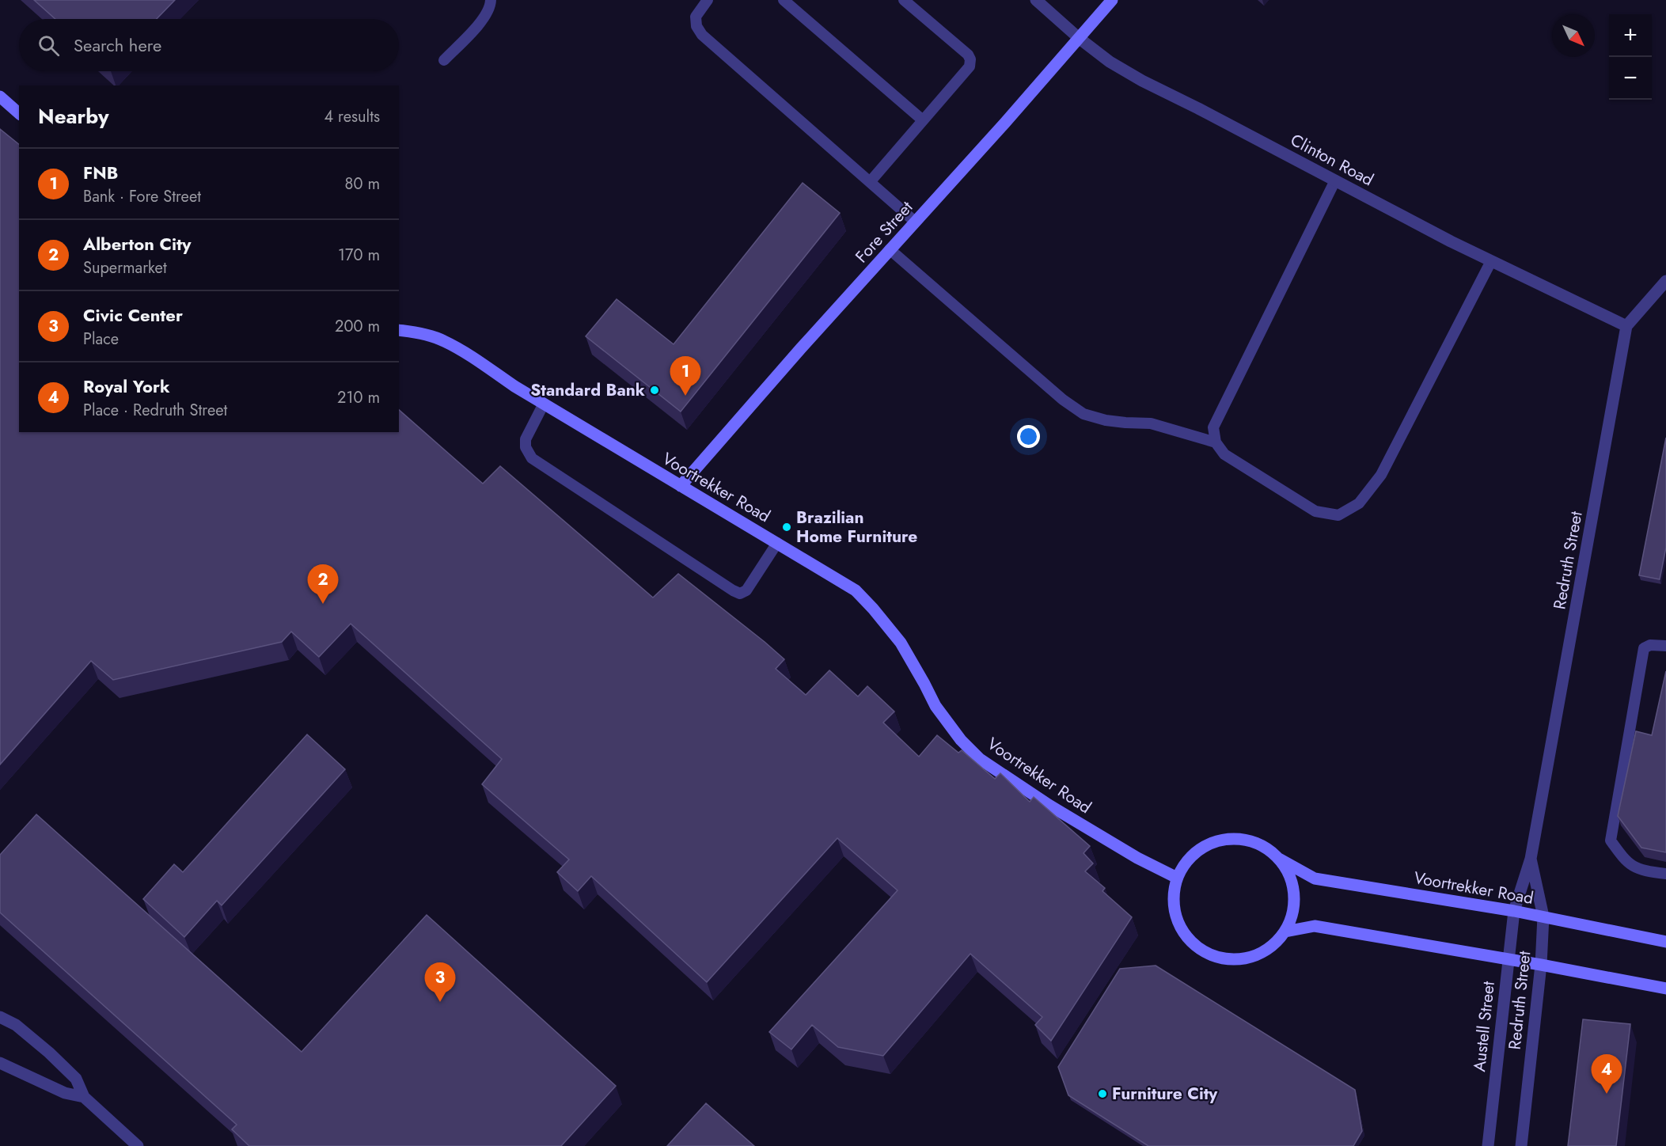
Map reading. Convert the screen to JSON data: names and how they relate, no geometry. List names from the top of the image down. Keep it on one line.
{"streets":{"street":["Clinton Road","Fore Street","Voortrekker Road","Redruth Street","Austell Street"]},"crossings":[["Clinton Road","Fore Street"],["Clinton Road","Redruth Street"],["Fore Street","Voortrekker Road"],["Voortrekker Road","Redruth Street"],["Voortrekker Road","Austell Street"],["Redruth Street","Austell Street"]],"places":["Standard Bank","Brazilian Home Furniture","Furniture City"],"north":"bottom right","page":{"map_buttons":["+","−"],"search":"Search here","heading":["Nearby","4 results"],"list":[{"mark":"1","name":"FNB","note":"Bank · Fore Street","value":"80 m"},{"mark":"2","name":"Alberton City","note":"Supermarket","value":"170 m"},{"mark":"3","name":"Civic Center","note":"Place","value":"200 m"},{"mark":"4","name":"Royal York","note":"Place · Redruth Street","value":"210 m"}],"pins":["1","2","3","4"]}}
